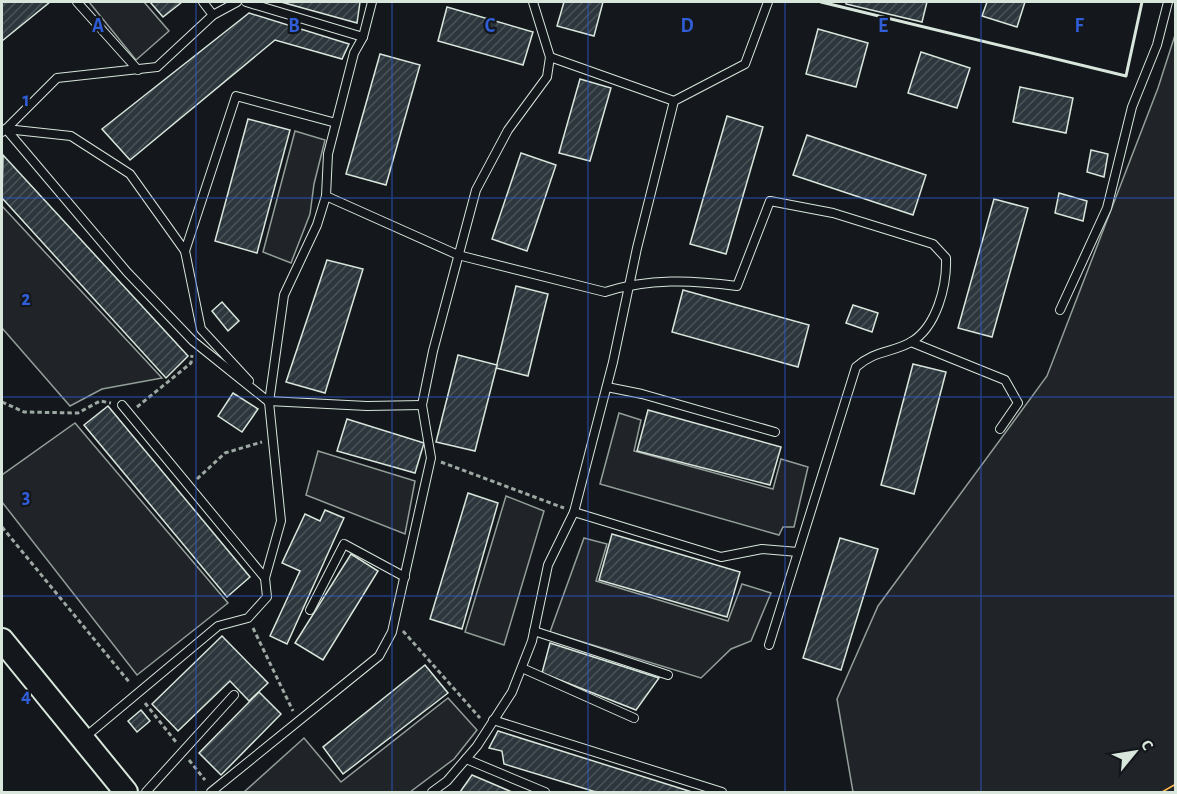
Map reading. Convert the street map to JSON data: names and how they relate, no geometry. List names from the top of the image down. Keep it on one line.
{"north":"top right","grid":{"columns":["A","B","C","D","E","F"],"rows":["1","2","3","4"]}}
